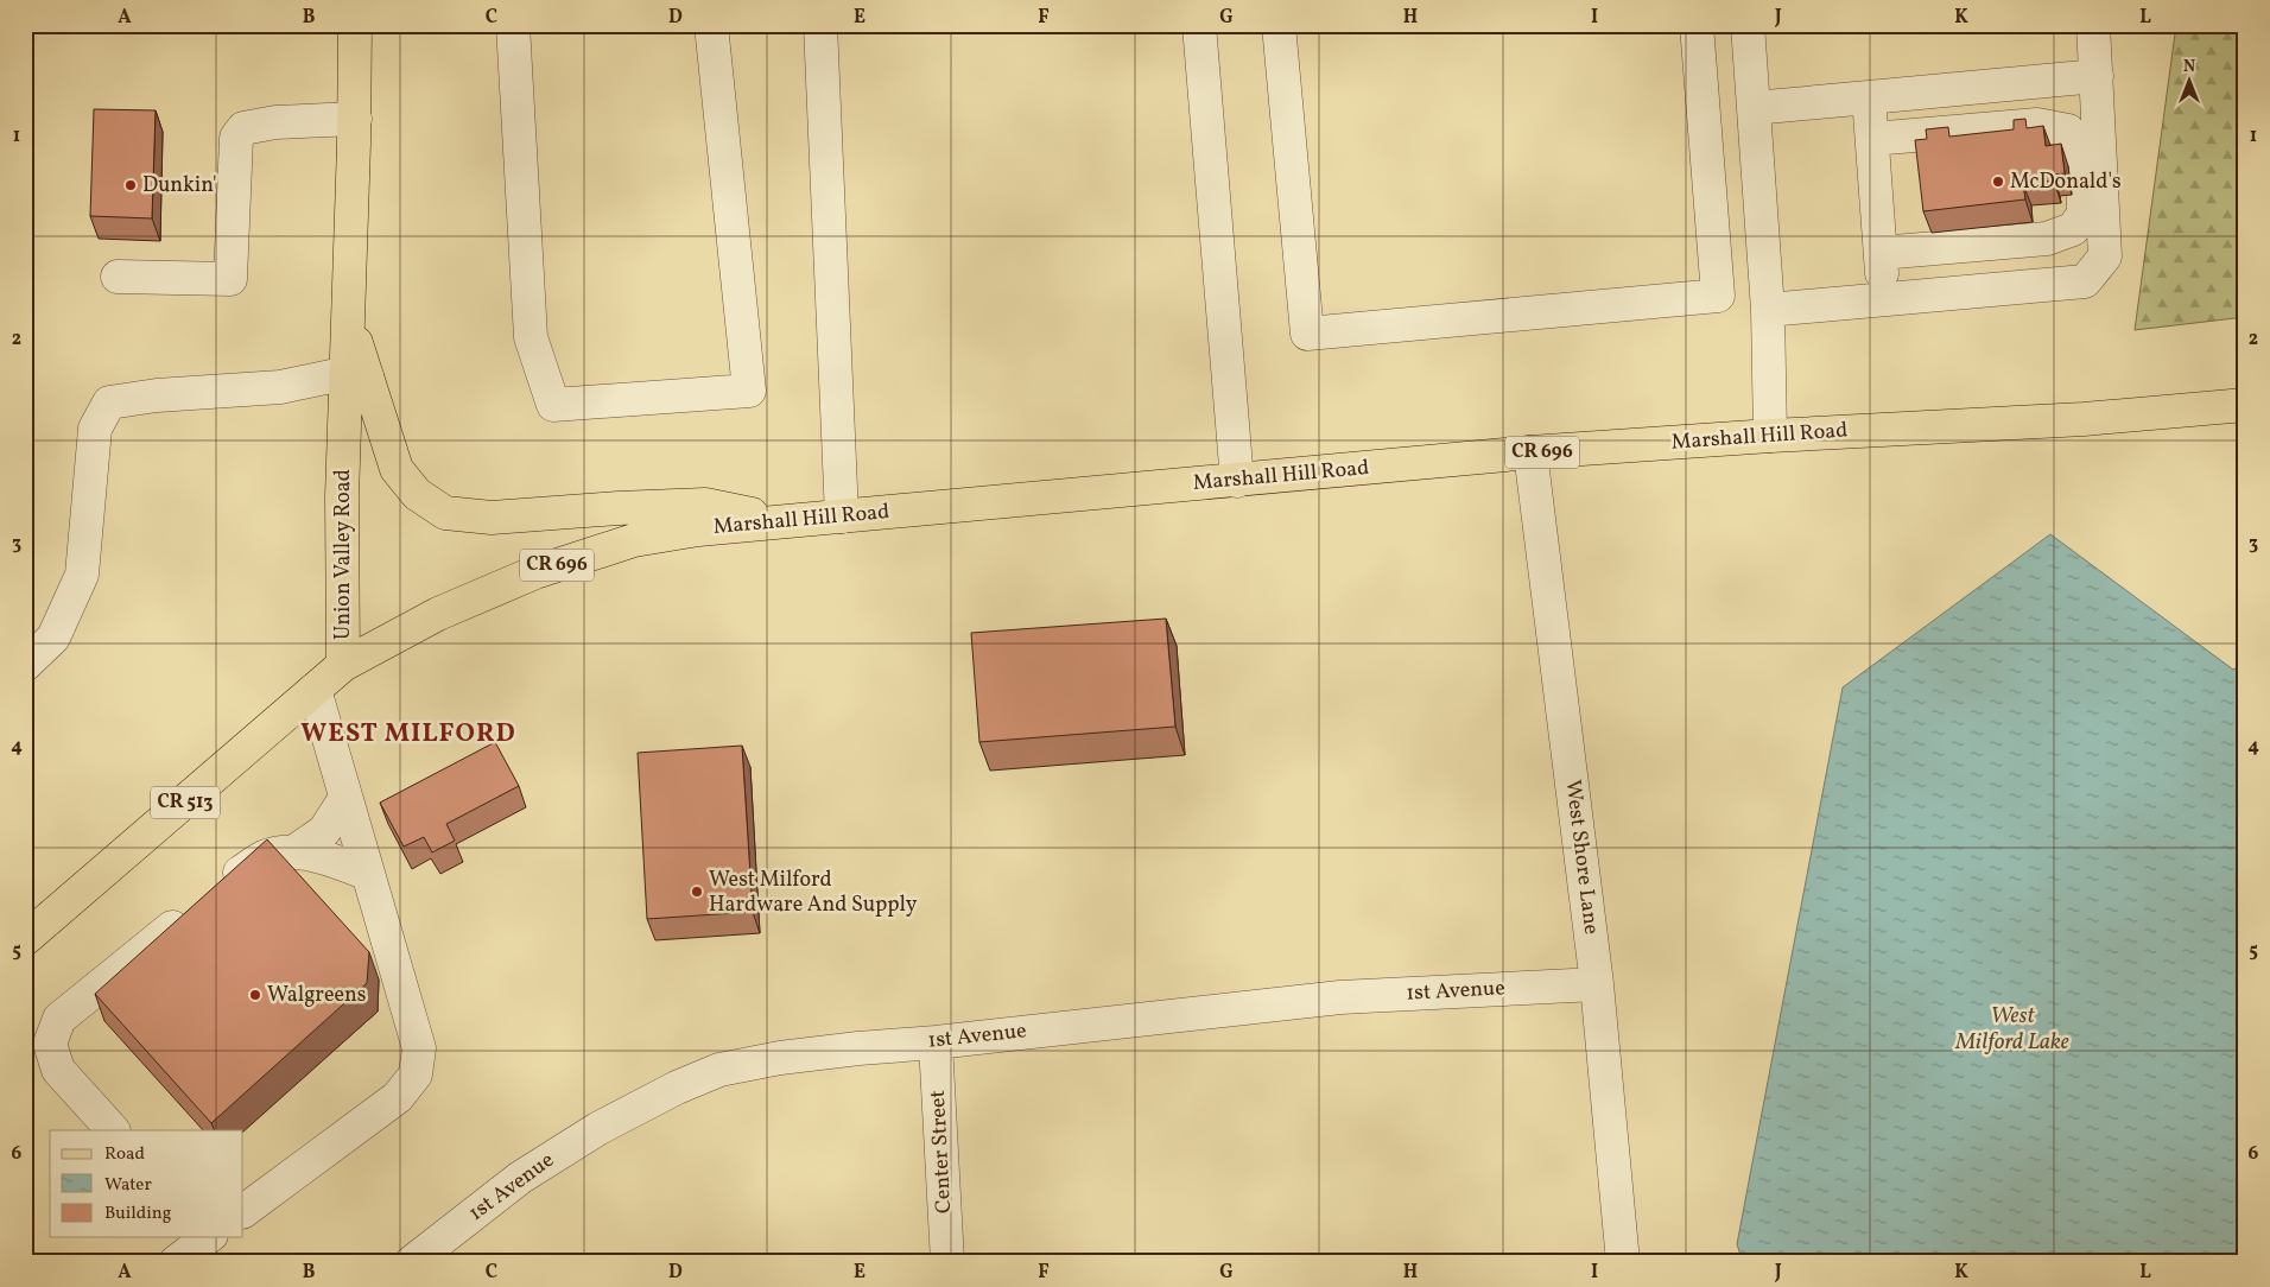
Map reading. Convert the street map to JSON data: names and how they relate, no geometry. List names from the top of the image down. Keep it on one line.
{"streets":{"main road":["Marshall Hill Road","CR 696","Union Valley Road","CR 513"],"street":["West Shore Lane","1st Avenue","Center Street"]},"crossings":[["Marshall Hill Road","Union Valley Road"],["Marshall Hill Road","West Shore Lane"],["West Shore Lane","1st Avenue"],["1st Avenue","Center Street"]],"districts":["WEST MILFORD"],"water":["West Milford Lake"],"places":["McDonald's","Dunkin'","West Milford Hardware And Supply","Walgreens"],"legend":["Road","Water","Building"],"north":"top","grid":{"columns":["A","B","C","D","E","F","G","H","I","J","K","L"],"rows":["1","2","3","4","5","6"]}}
